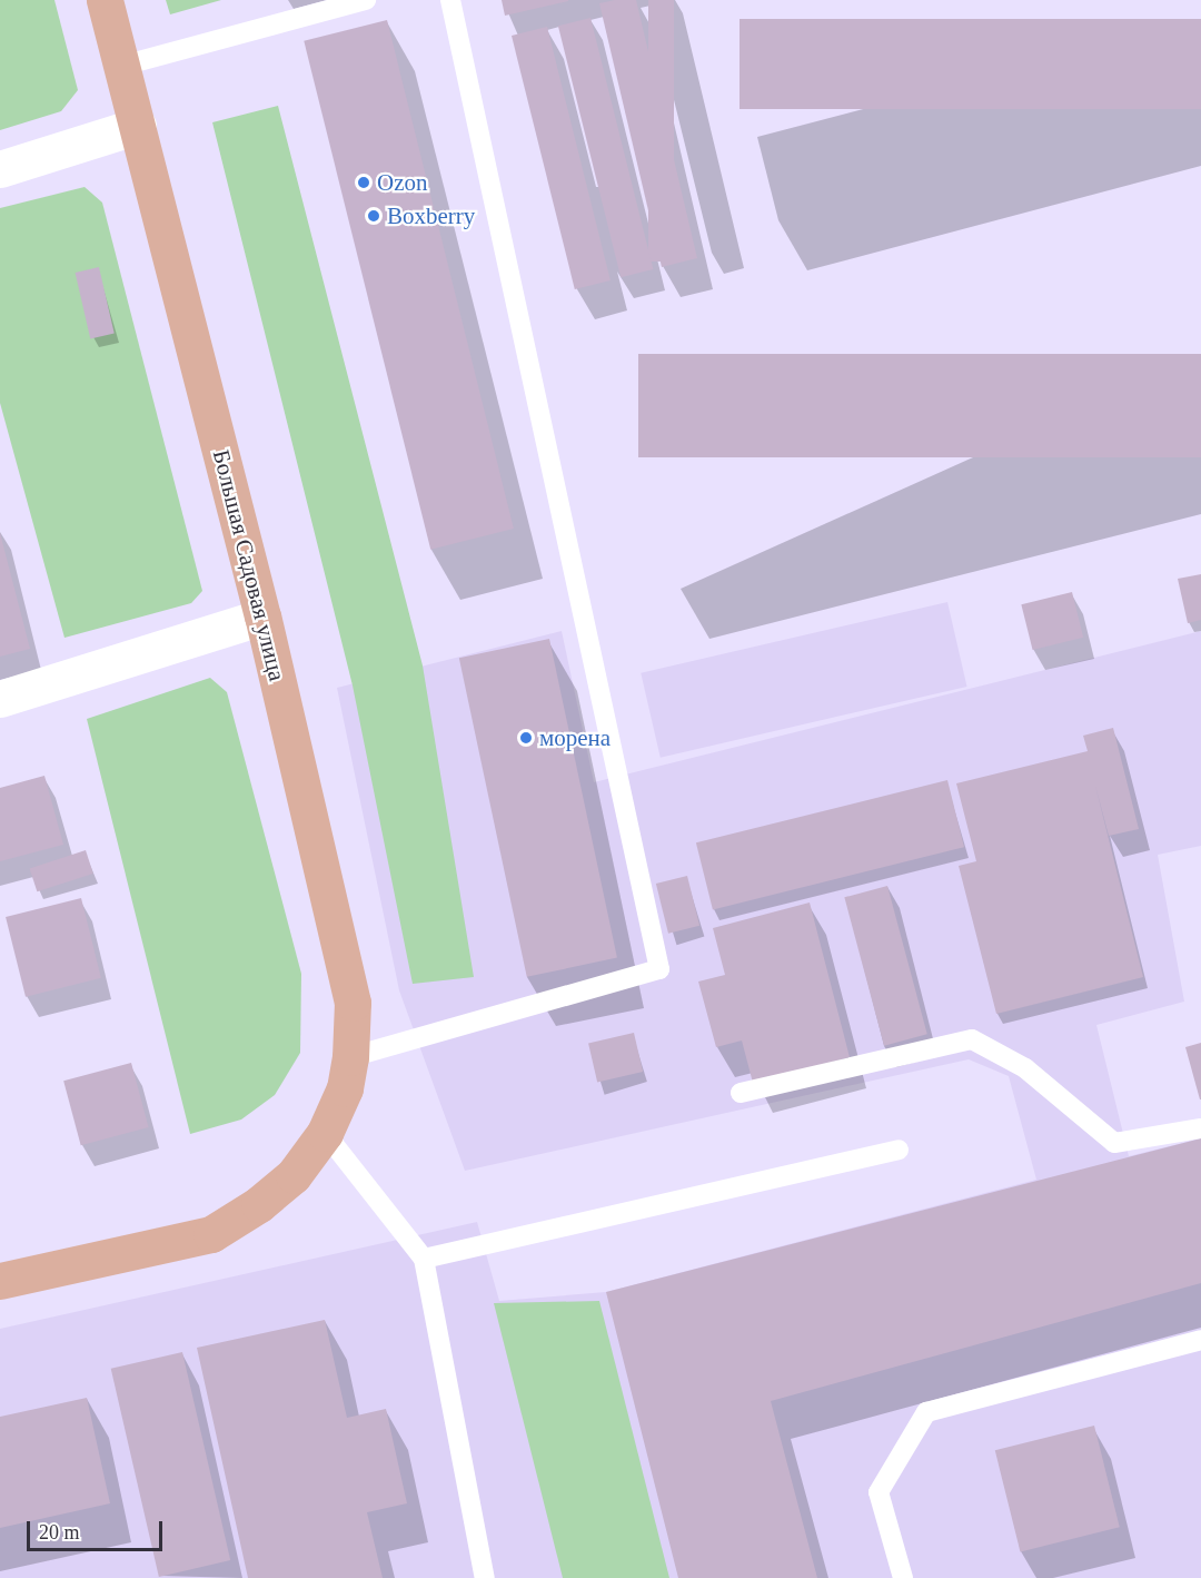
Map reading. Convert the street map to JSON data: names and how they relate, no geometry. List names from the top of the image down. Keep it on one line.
{"streets":{"main road":["Большая Садовая улица"]},"places":["Ozon","Boxberry","морена"],"scale_bar":"20 m"}
